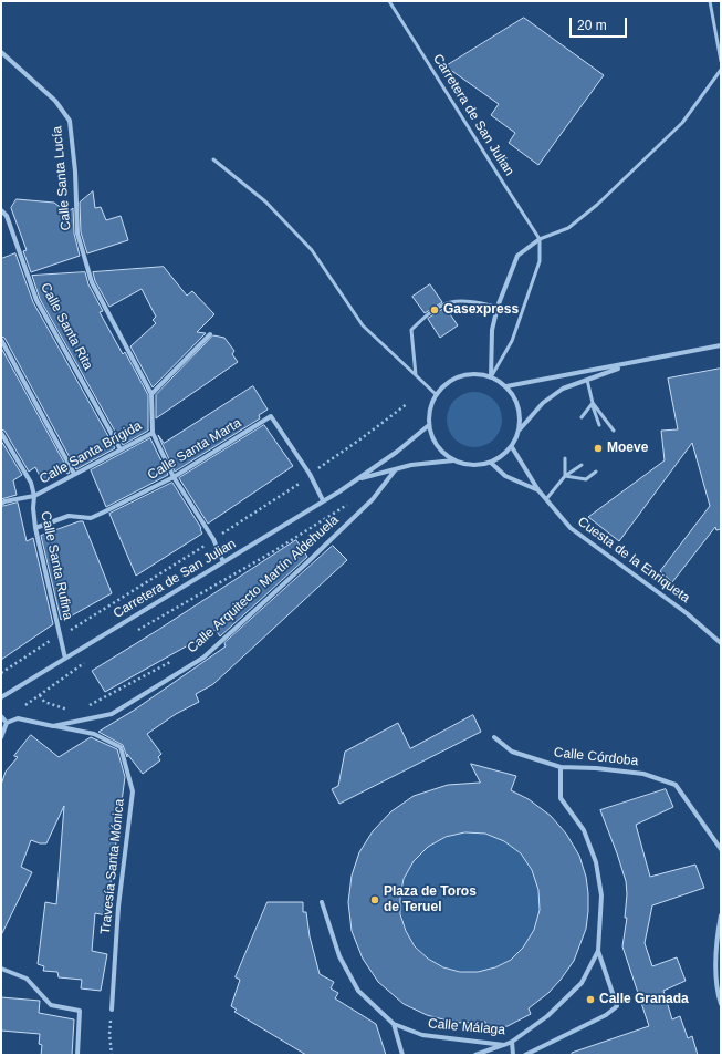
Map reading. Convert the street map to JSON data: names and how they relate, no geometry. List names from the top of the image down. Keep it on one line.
{"streets":{"street":["Carretera de San Julian","Calle Santa Lucía","Calle Santa Rita","Calle Santa Marta","Calle Santa Brígida","Cuesta de la Enriqueta","Calle Santa Rufina","Calle Arquitecto Martín Aldehuela","Calle Córdoba","Travesía Santa Mónica","Calle Málaga"]},"crossings":[["Carretera de San Julian","Calle Santa Marta"],["Carretera de San Julian","Cuesta de la Enriqueta"],["Carretera de San Julian","Calle Santa Rufina"],["Carretera de San Julian","Calle Arquitecto Martín Aldehuela"],["Calle Santa Lucía","Calle Santa Brígida"],["Calle Santa Rita","Calle Santa Brígida"],["Calle Santa Marta","Calle Santa Rufina"],["Calle Santa Brígida","Calle Santa Rufina"],["Calle Arquitecto Martín Aldehuela","Travesía Santa Mónica"]],"places":["Gasexpress","Moeve","Plaza de Toros de Teruel","Calle Granada"],"scale_bar":"20 m"}
